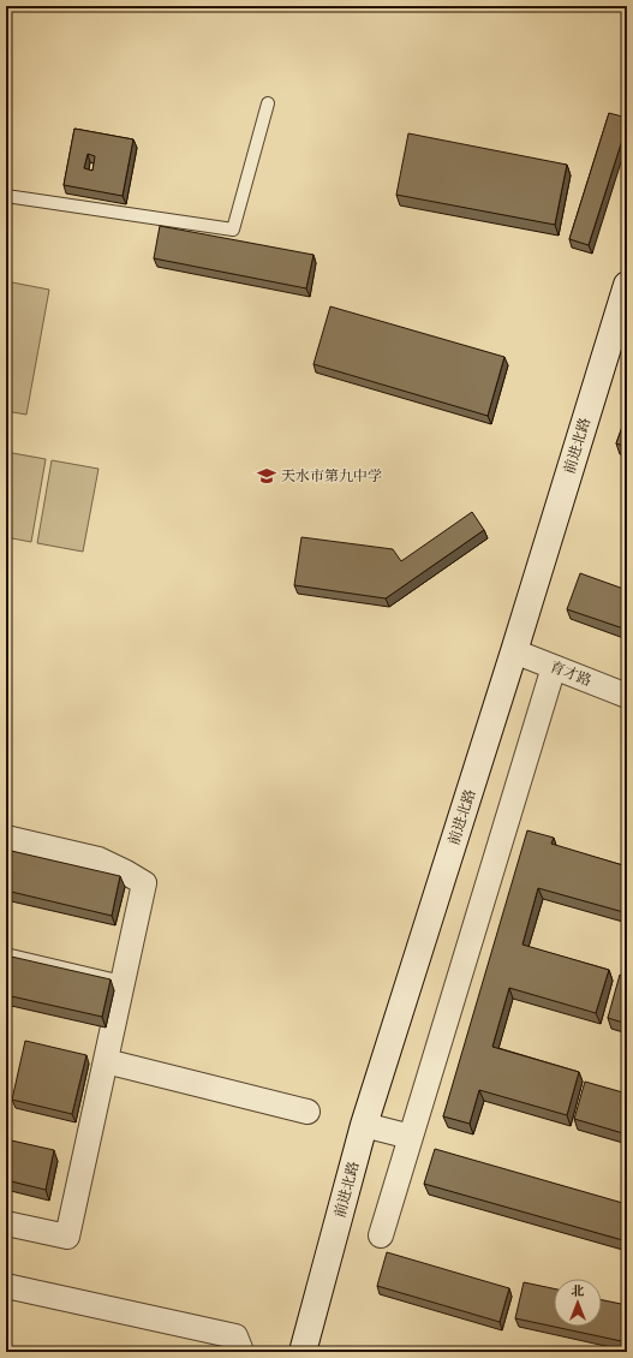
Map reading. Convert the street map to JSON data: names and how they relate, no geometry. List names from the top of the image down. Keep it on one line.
{"streets":{"main road":["前进北路"],"street":["育才路"]},"crossings":[["前进北路","育才路"]],"places":{"school or university":["天水市第九中学"]},"north":"top"}
